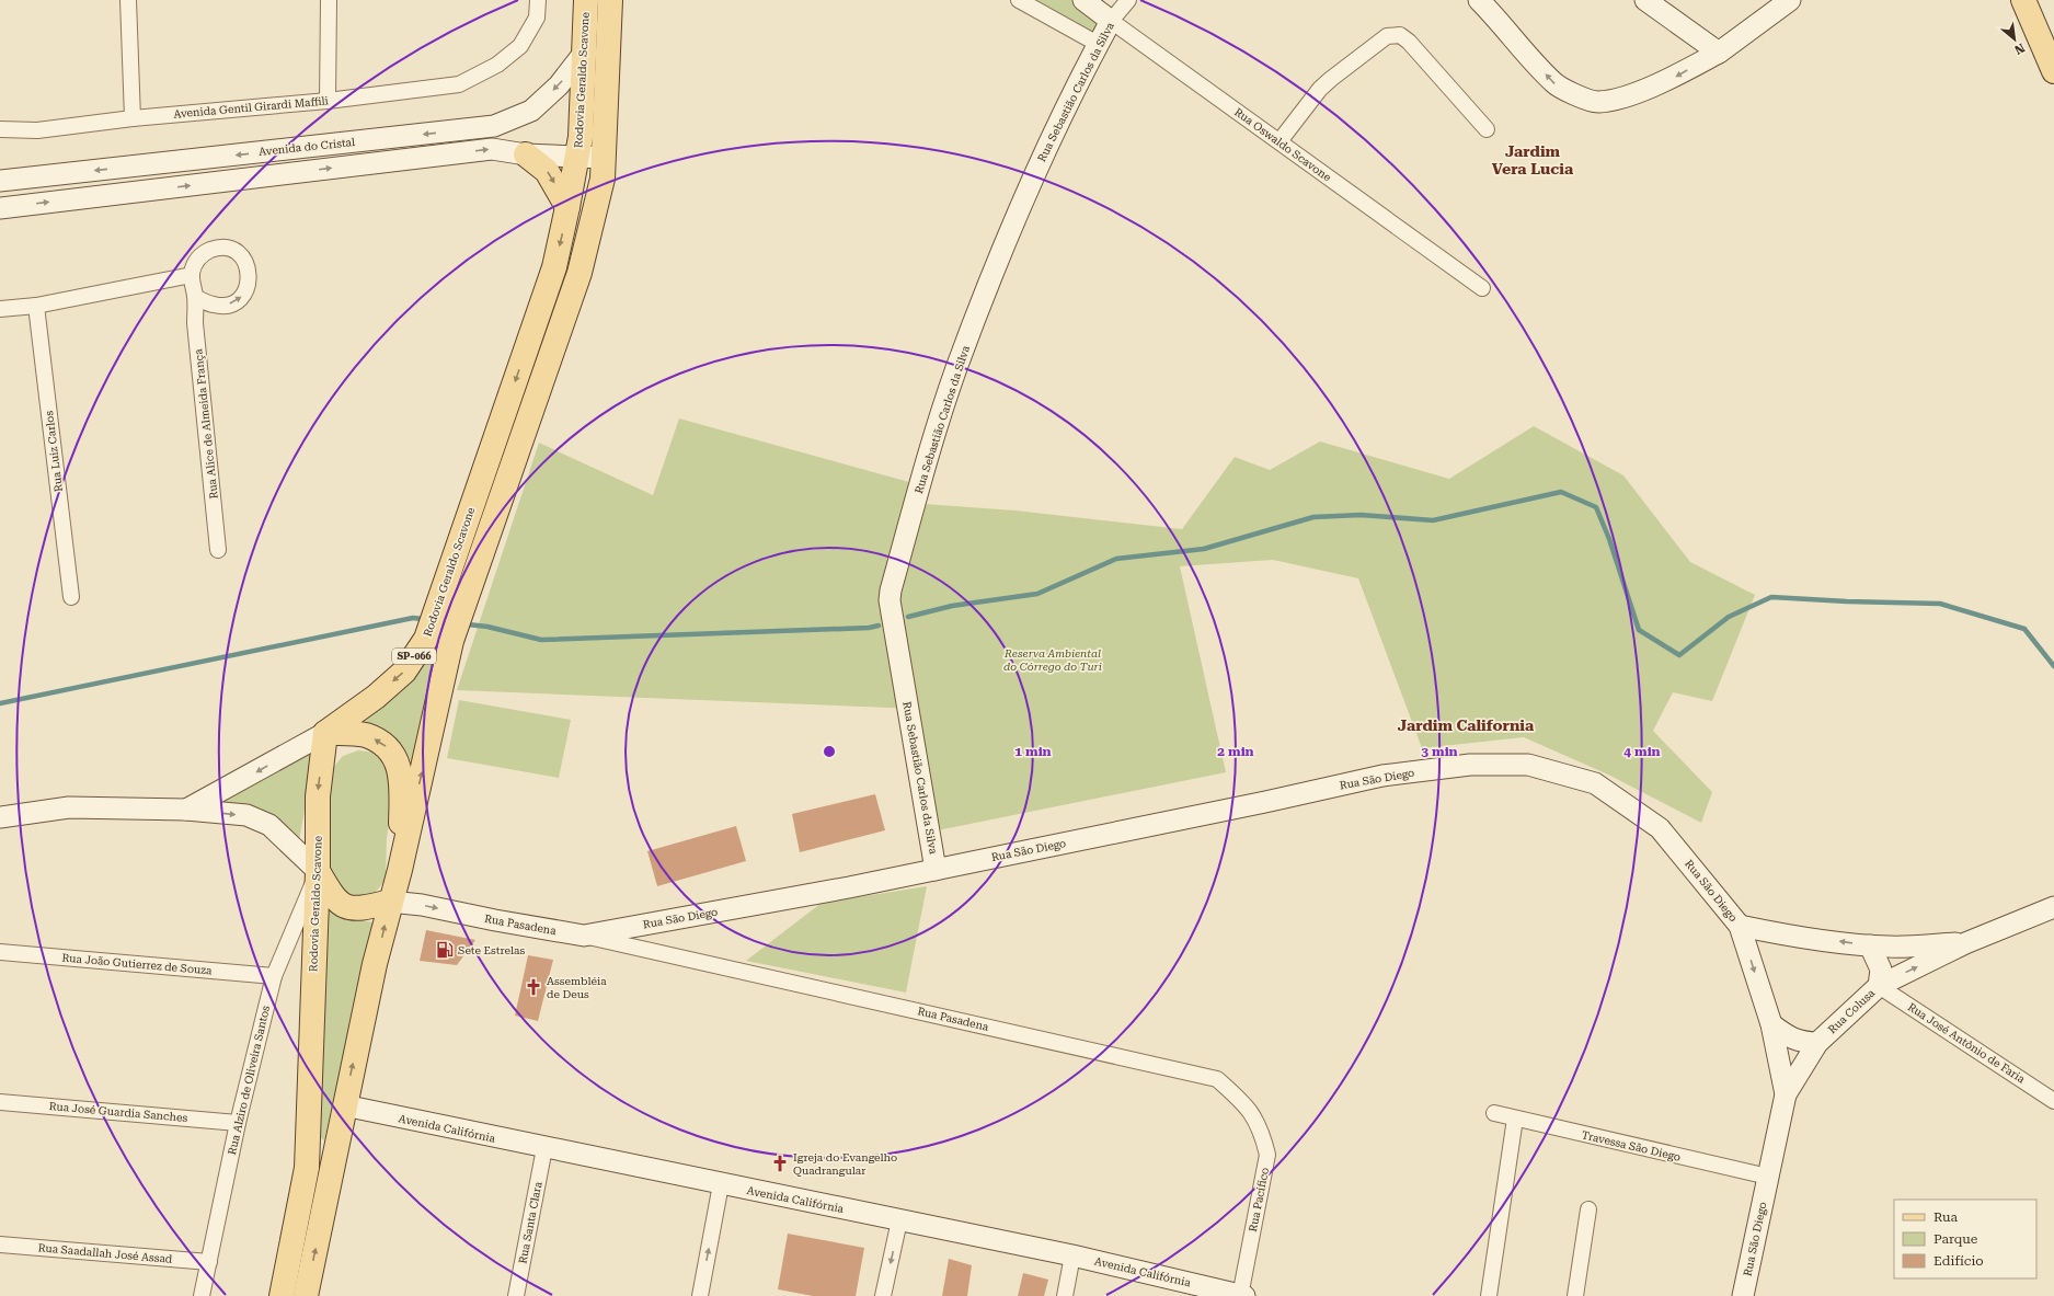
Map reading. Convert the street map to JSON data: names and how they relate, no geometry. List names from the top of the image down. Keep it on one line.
{"streets":{"main road":["Rodovia Geraldo Scavone","Rua Sebastião Carlos da Silva","Rua Oswaldo Scavone","Avenida do Cristal","SP-066","Rua São Diego","Rua Pasadena","Rua Colusa","Avenida Califórnia"],"street":["Avenida Gentil Girardi Maffili","Rua Alice de Almeida França","Rua Luiz Carlos","Rua João Gutierrez de Souza","Rua José Antônio de Faria","Rua Alziro de Oliveira Santos","Rua José Guardia Sanches","Travessa São Diego","Rua Pacífico","Rua Santa Clara","Rua Saadallah José Assad"]},"crossings":[["Rodovia Geraldo Scavone","Avenida do Cristal"],["Rodovia Geraldo Scavone","Rua Alziro de Oliveira Santos"],["Rua Sebastião Carlos da Silva","Rua Oswaldo Scavone"],["Rua Sebastião Carlos da Silva","Rua São Diego"],["SP-066","Rua Pasadena"],["SP-066","Avenida Califórnia"],["Rua São Diego","Rua Pasadena"],["Rua São Diego","Rua Colusa"],["Rua São Diego","Travessa São Diego"],["Rua Pasadena","Rua Pacífico"],["Rua João Gutierrez de Souza","Rua Alziro de Oliveira Santos"],["Rua Colusa","Rua José Antônio de Faria"],["Rua Alziro de Oliveira Santos","Rua José Guardia Sanches"],["Rua Alziro de Oliveira Santos","Rua Saadallah José Assad"],["Avenida Califórnia","Rua Pacífico"],["Avenida Califórnia","Rua Santa Clara"]],"districts":["Jardim Vera Lucia","Jardim California"],"parks":["Reserva Ambiental do Córrego do Turi"],"places":{"fuel station":["Sete Estrelas"],"church":["Assembléia de Deus","Igreja do Evangelho Quadrangular"]},"legend":["Rua","Parque","Edifício"],"north":"bottom right","rings":["1 min","2 min","3 min","4 min"]}
